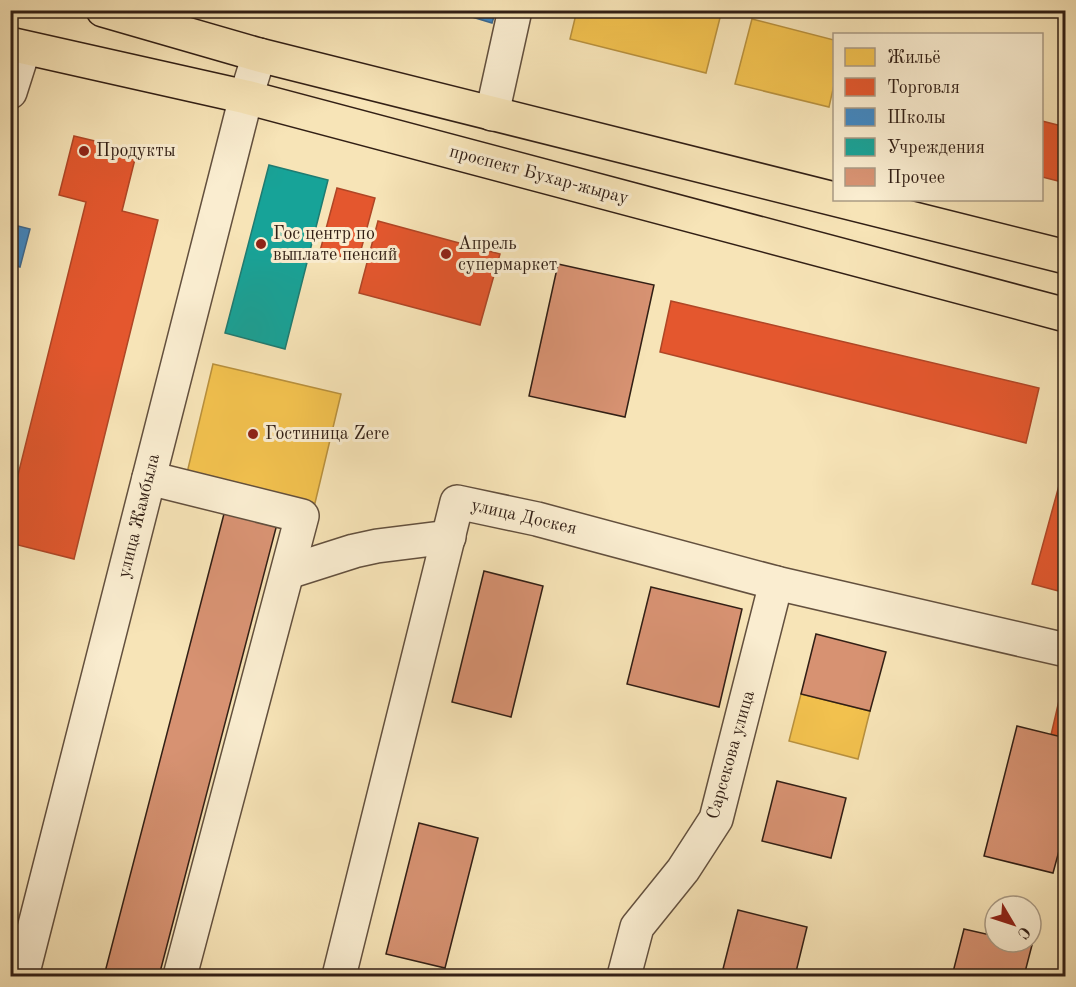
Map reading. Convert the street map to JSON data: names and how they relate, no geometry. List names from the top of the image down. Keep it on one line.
{"streets":{"main road":["проспект Бухар-жырау"],"street":["улица Жамбыла","улица Доскея","Сарсекова улица"]},"crossings":[["проспект Бухар-жырау","улица Жамбыла"],["улица Доскея","Сарсекова улица"]],"places":["Продукты","Гос центр по выплате пенсий","Апрель супермаркет","Гостиница Zere"],"legend":["Жильё","Торговля","Школы","Учреждения","Прочее"],"north":"bottom right"}
